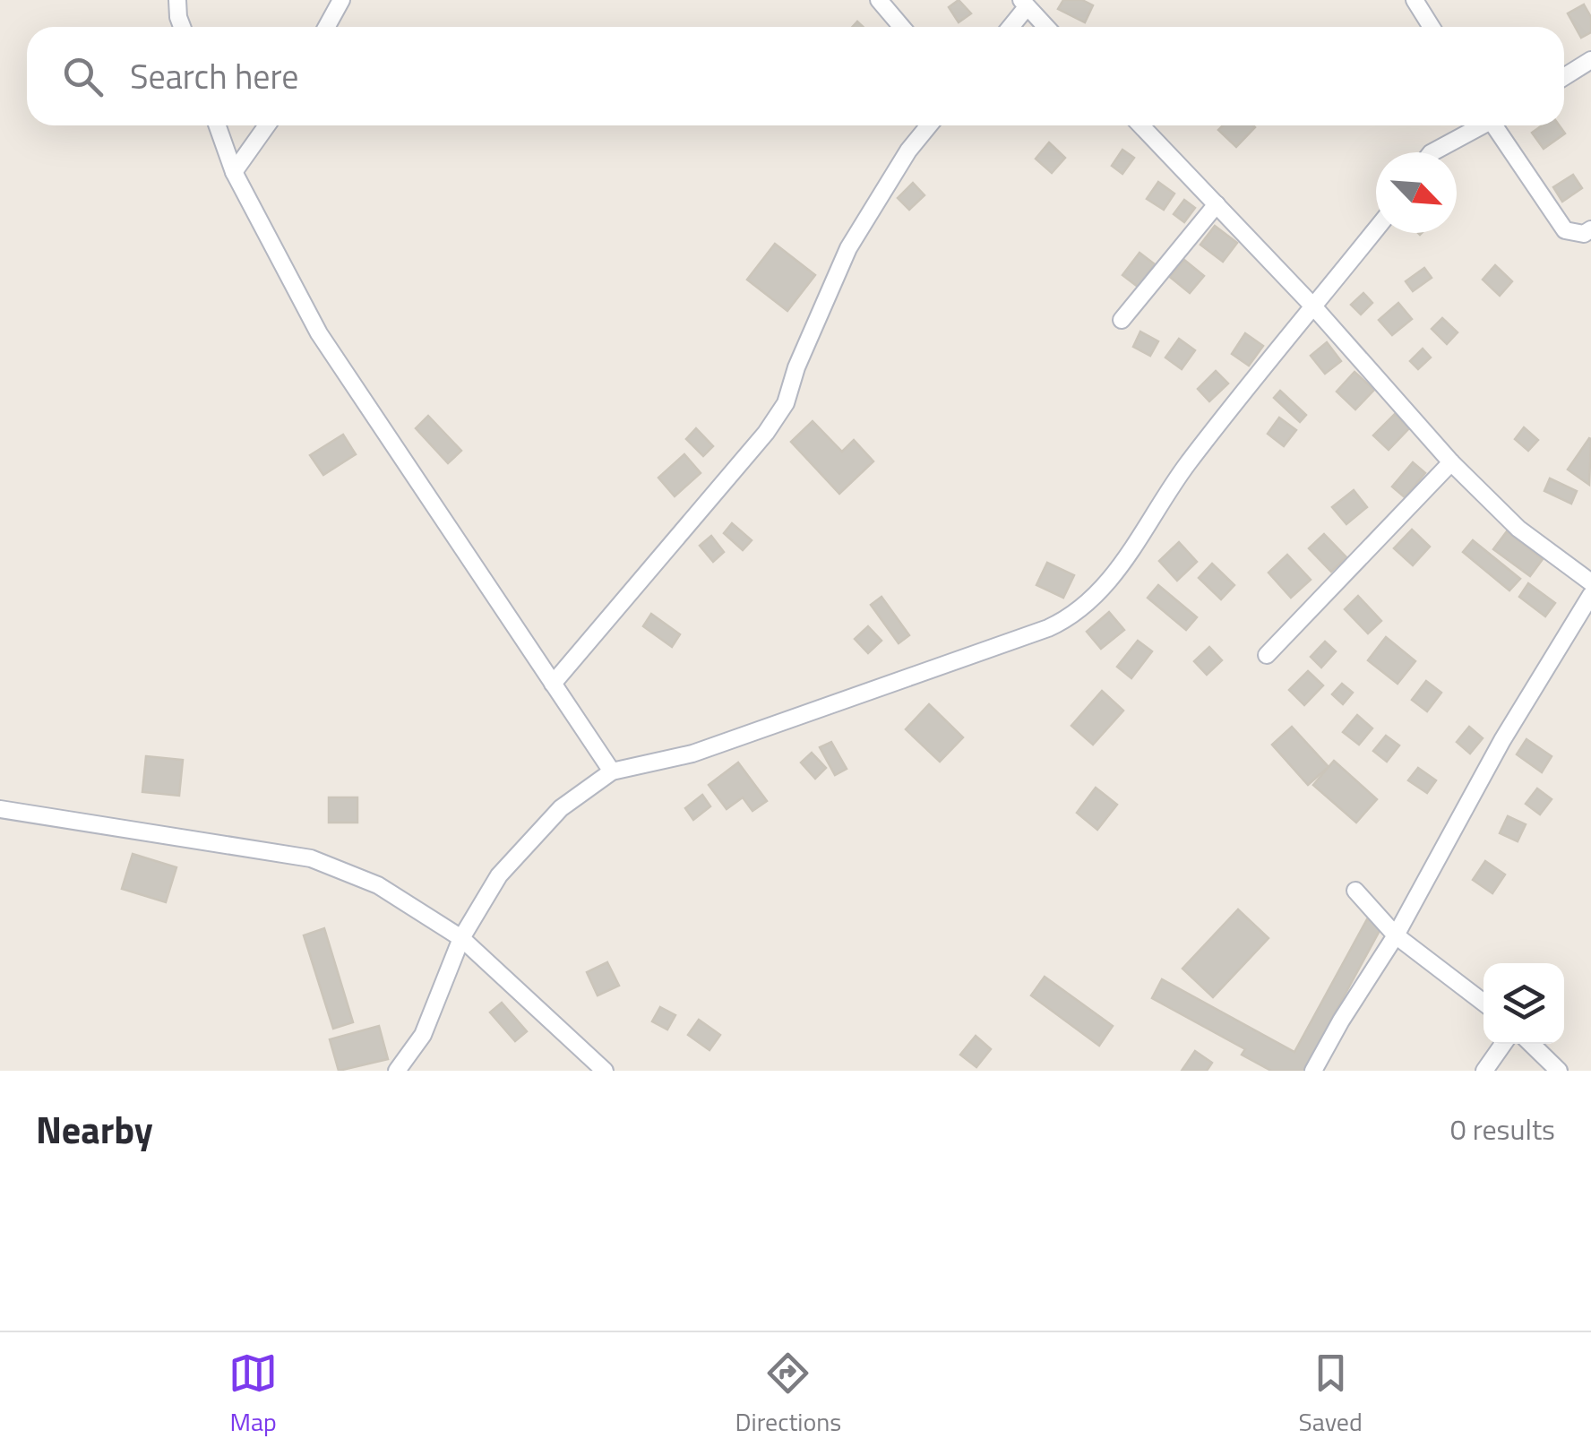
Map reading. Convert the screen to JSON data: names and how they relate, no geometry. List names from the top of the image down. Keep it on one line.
{"north":"bottom right","page":{"search":"Search here","heading":["Nearby","0 results"],"nav":["Map","Directions","Saved"]}}
